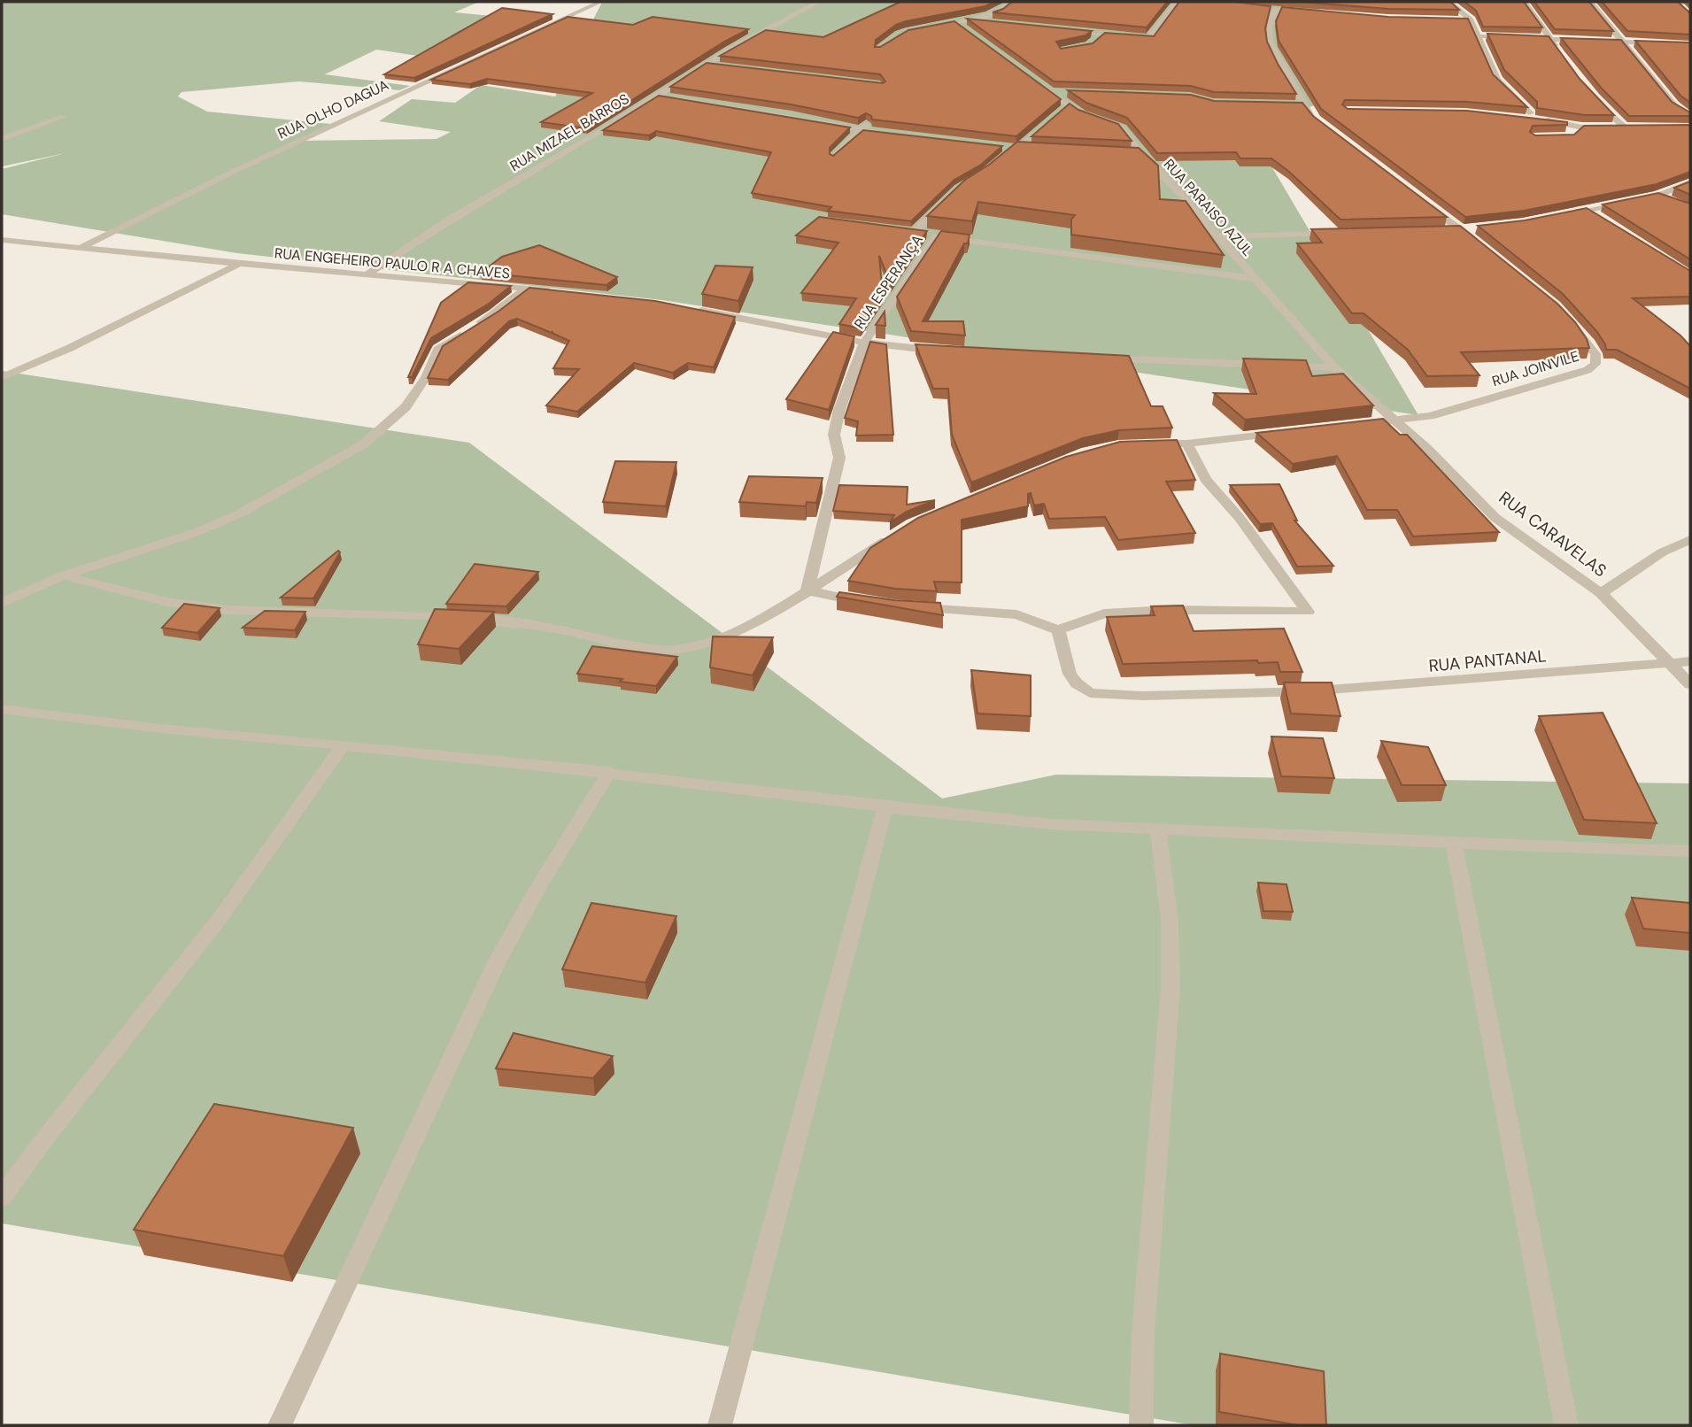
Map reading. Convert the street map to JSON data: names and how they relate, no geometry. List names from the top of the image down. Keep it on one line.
{"streets":{"street":["RUA OLHO DAGUA","RUA MIZAEL BARROS","RUA PARAISO AZUL","RUA ENGEHEIRO PAULO R A CHAVES","RUA ESPERANÇA","RUA JOINVILE","RUA CARAVELAS","RUA PANTANAL"]},"crossings":[["RUA OLHO DAGUA","RUA ENGEHEIRO PAULO R A CHAVES"],["RUA MIZAEL BARROS","RUA ENGEHEIRO PAULO R A CHAVES"],["RUA PARAISO AZUL","RUA CARAVELAS"],["RUA JOINVILE","RUA CARAVELAS"],["RUA CARAVELAS","RUA PANTANAL"]]}
